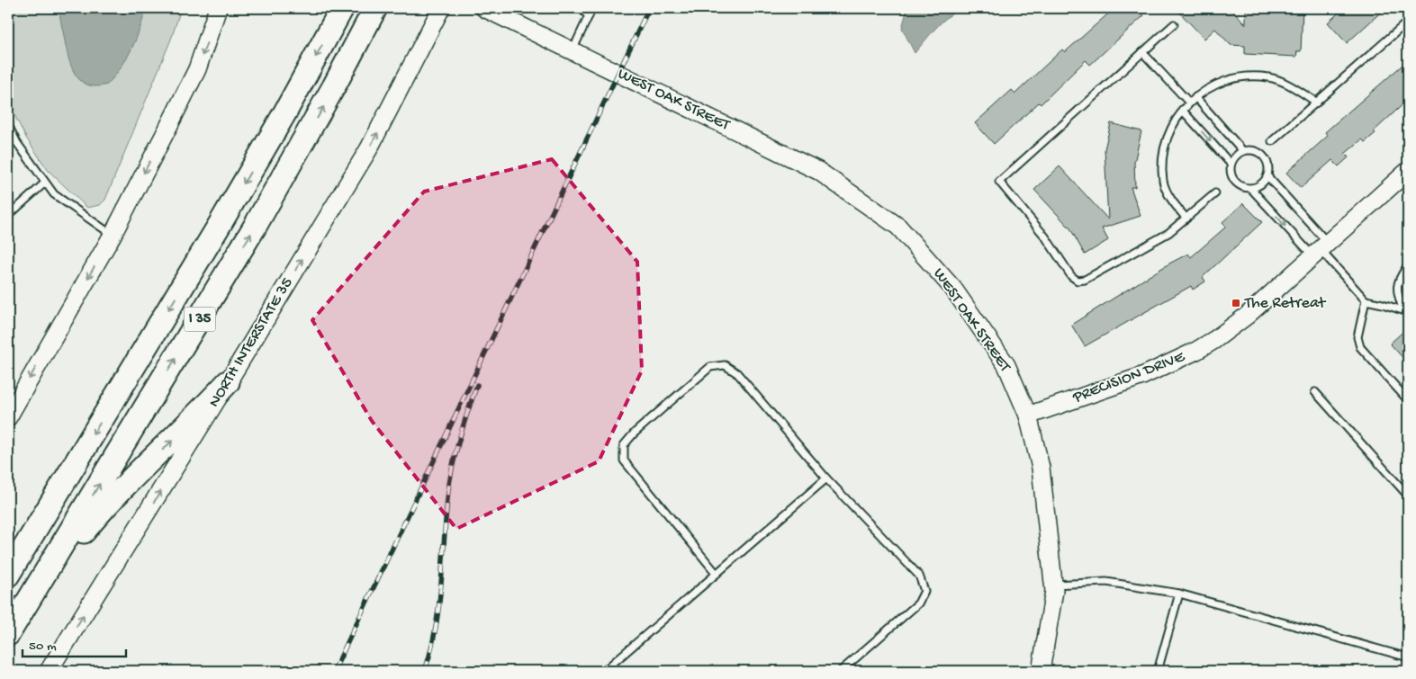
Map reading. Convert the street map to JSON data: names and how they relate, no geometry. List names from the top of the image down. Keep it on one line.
{"streets":{"highway":["I 35"],"street":["WEST OAK STREET","NORTH INTERSTATE 35","PRECISION DRIVE"]},"crossings":[["WEST OAK STREET","PRECISION DRIVE"]],"one_way":["NORTH INTERSTATE 35"],"places":{"transit":["The Retreat"]},"scale_bar":"50 m"}
